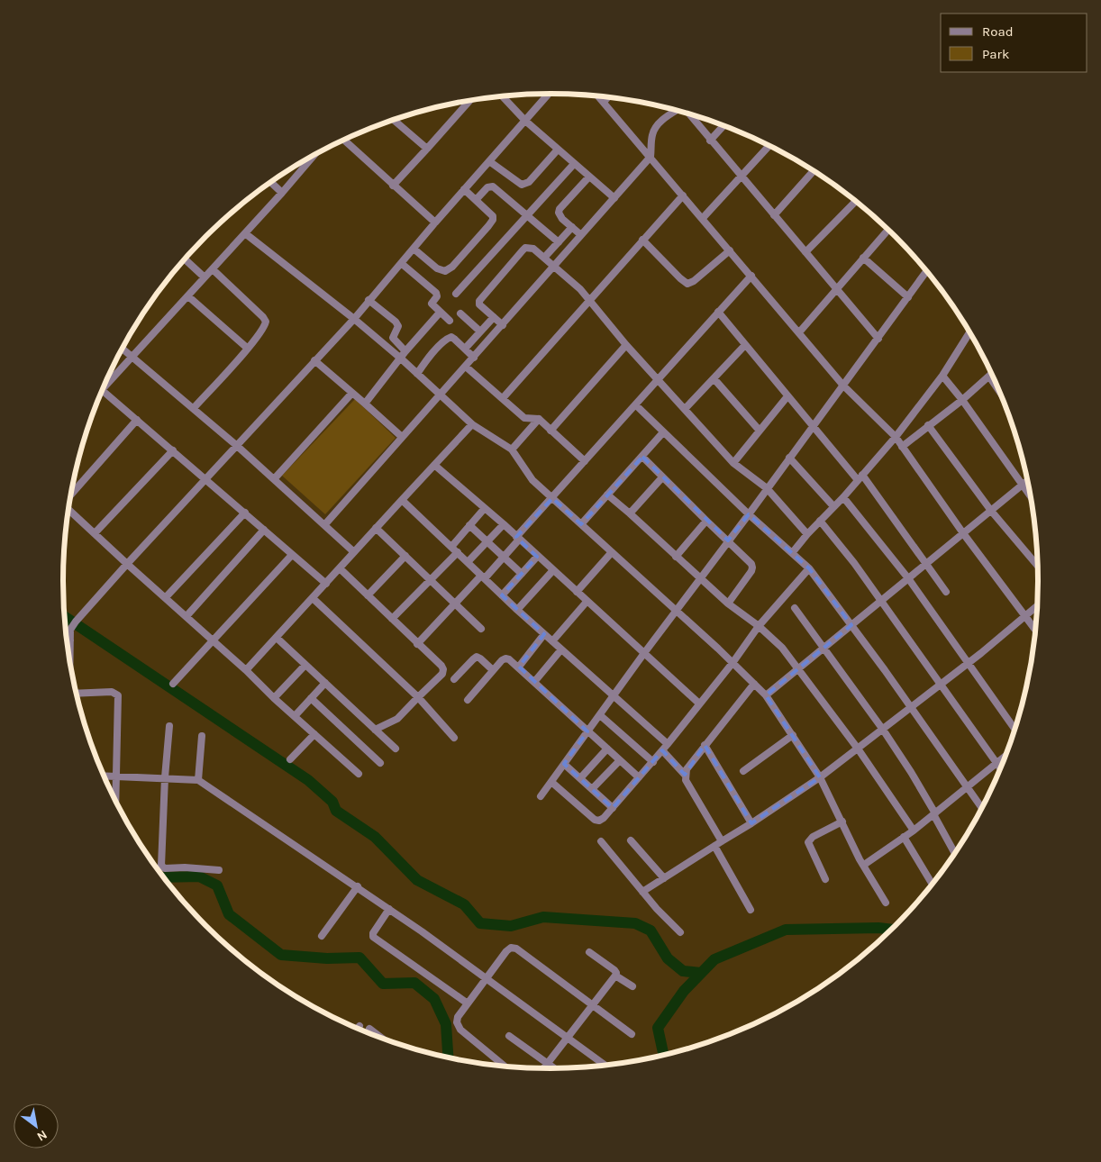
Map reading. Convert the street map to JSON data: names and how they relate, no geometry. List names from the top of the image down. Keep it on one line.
{"legend":["Road","Park"],"north":"bottom right"}
